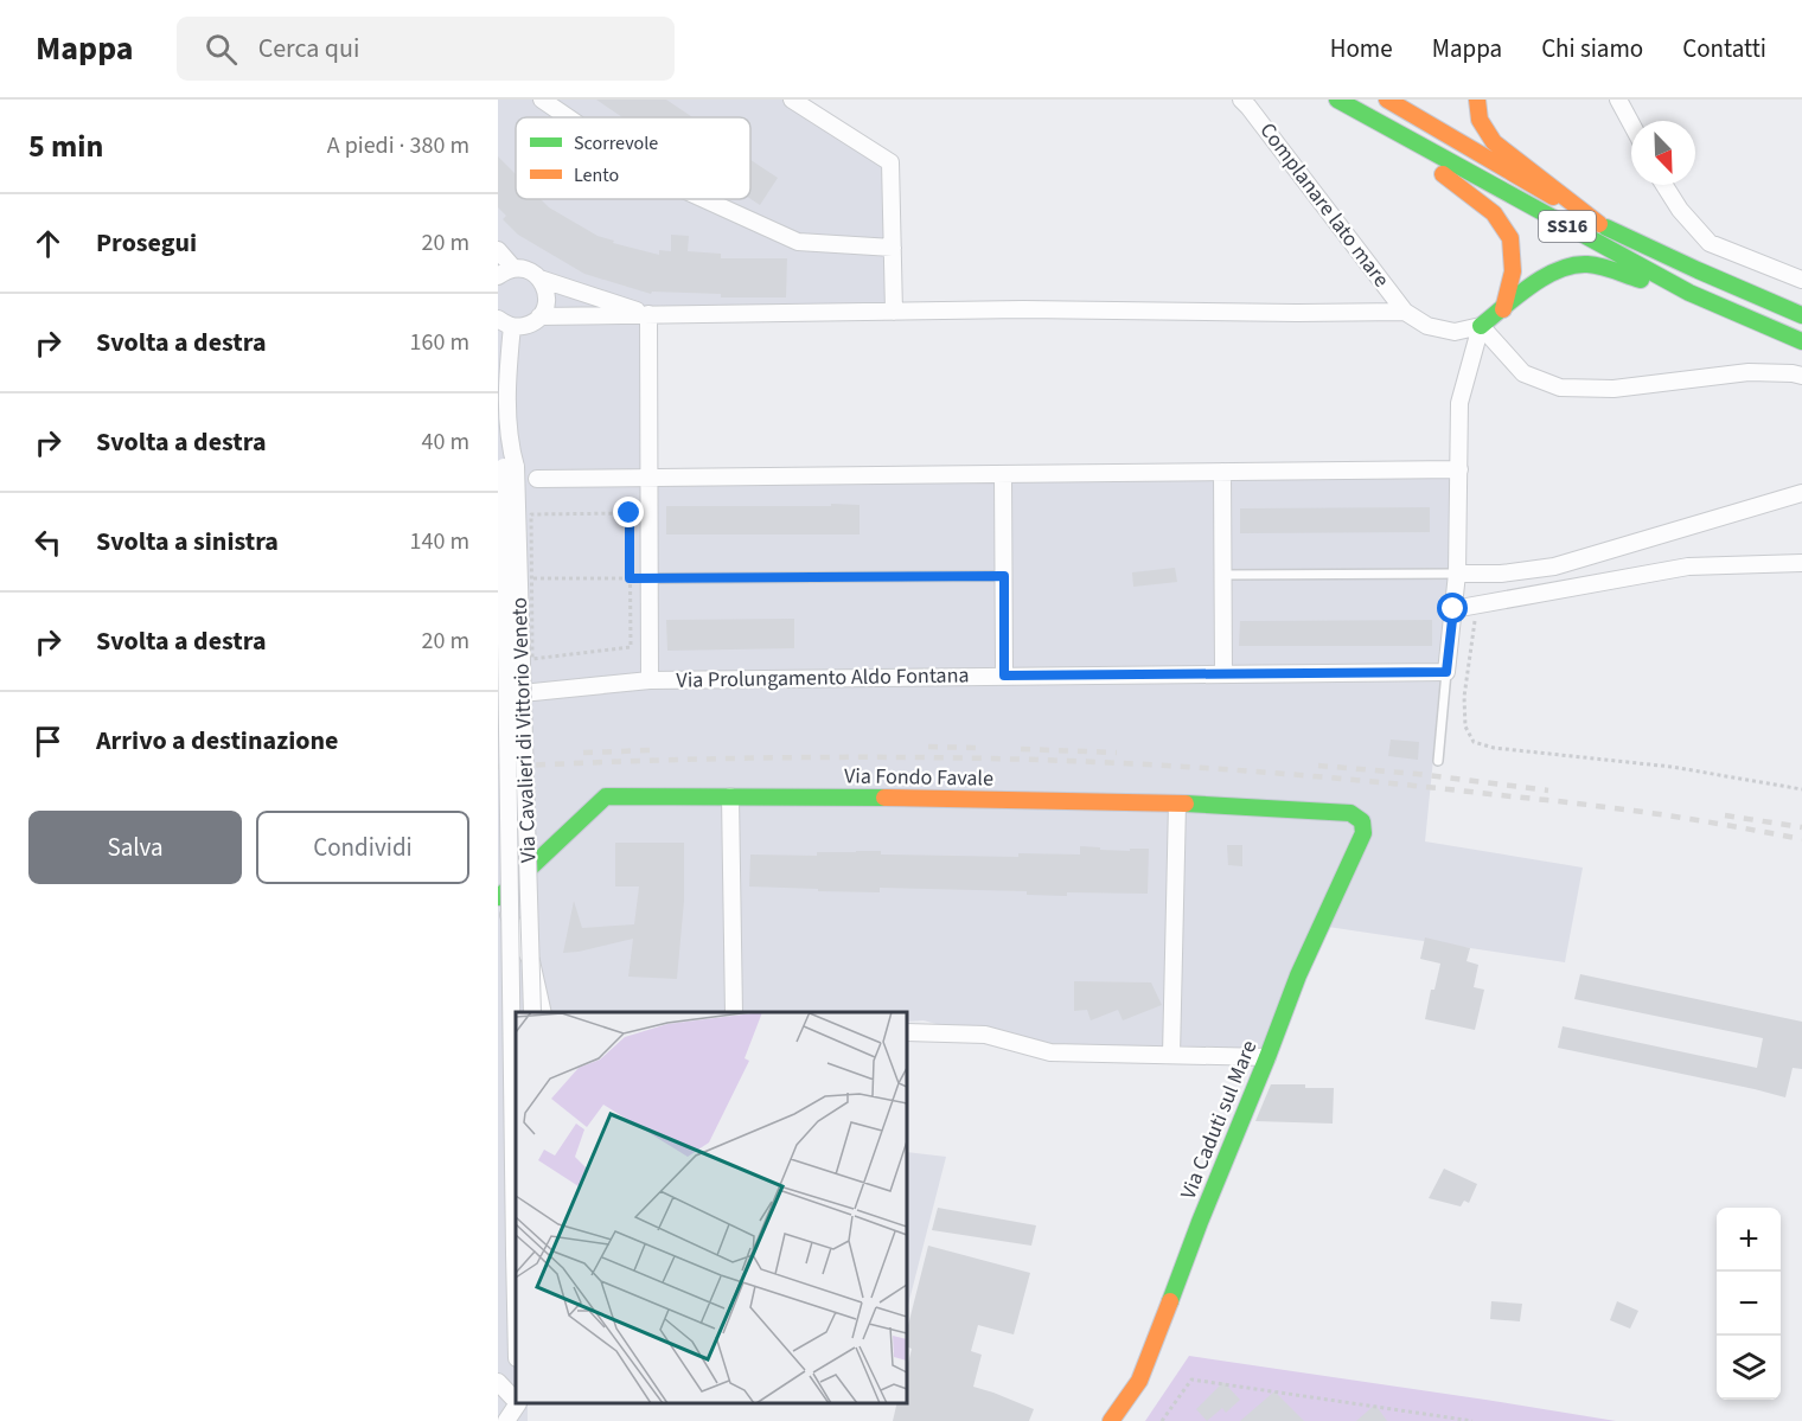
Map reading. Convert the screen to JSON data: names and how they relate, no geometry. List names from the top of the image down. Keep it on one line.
{"streets":{"main road":["SS16","Via Fondo Favale","Via Caduti sul Mare"],"street":["Complanare lato mare","Via Prolungamento Aldo Fontana","Via Cavalieri di Vittorio Veneto"]},"crossings":[["Via Fondo Favale","Via Caduti sul Mare"]],"legend":["Scorrevole","Lento"],"north":"bottom right","page":{"header":"Mappa","search":"Cerca qui","nav":["Home","Mappa","Chi siamo","Contatti"],"heading":["5 min","A piedi · 380 m"],"list":[["Prosegui","20 m"],["Svolta a destra","160 m"],["Svolta a destra","40 m"],["Svolta a sinistra","140 m"],["Svolta a destra","20 m"],"Arrivo a destinazione"],"buttons":["Salva","Condividi"],"map_buttons":["+","−"]}}
